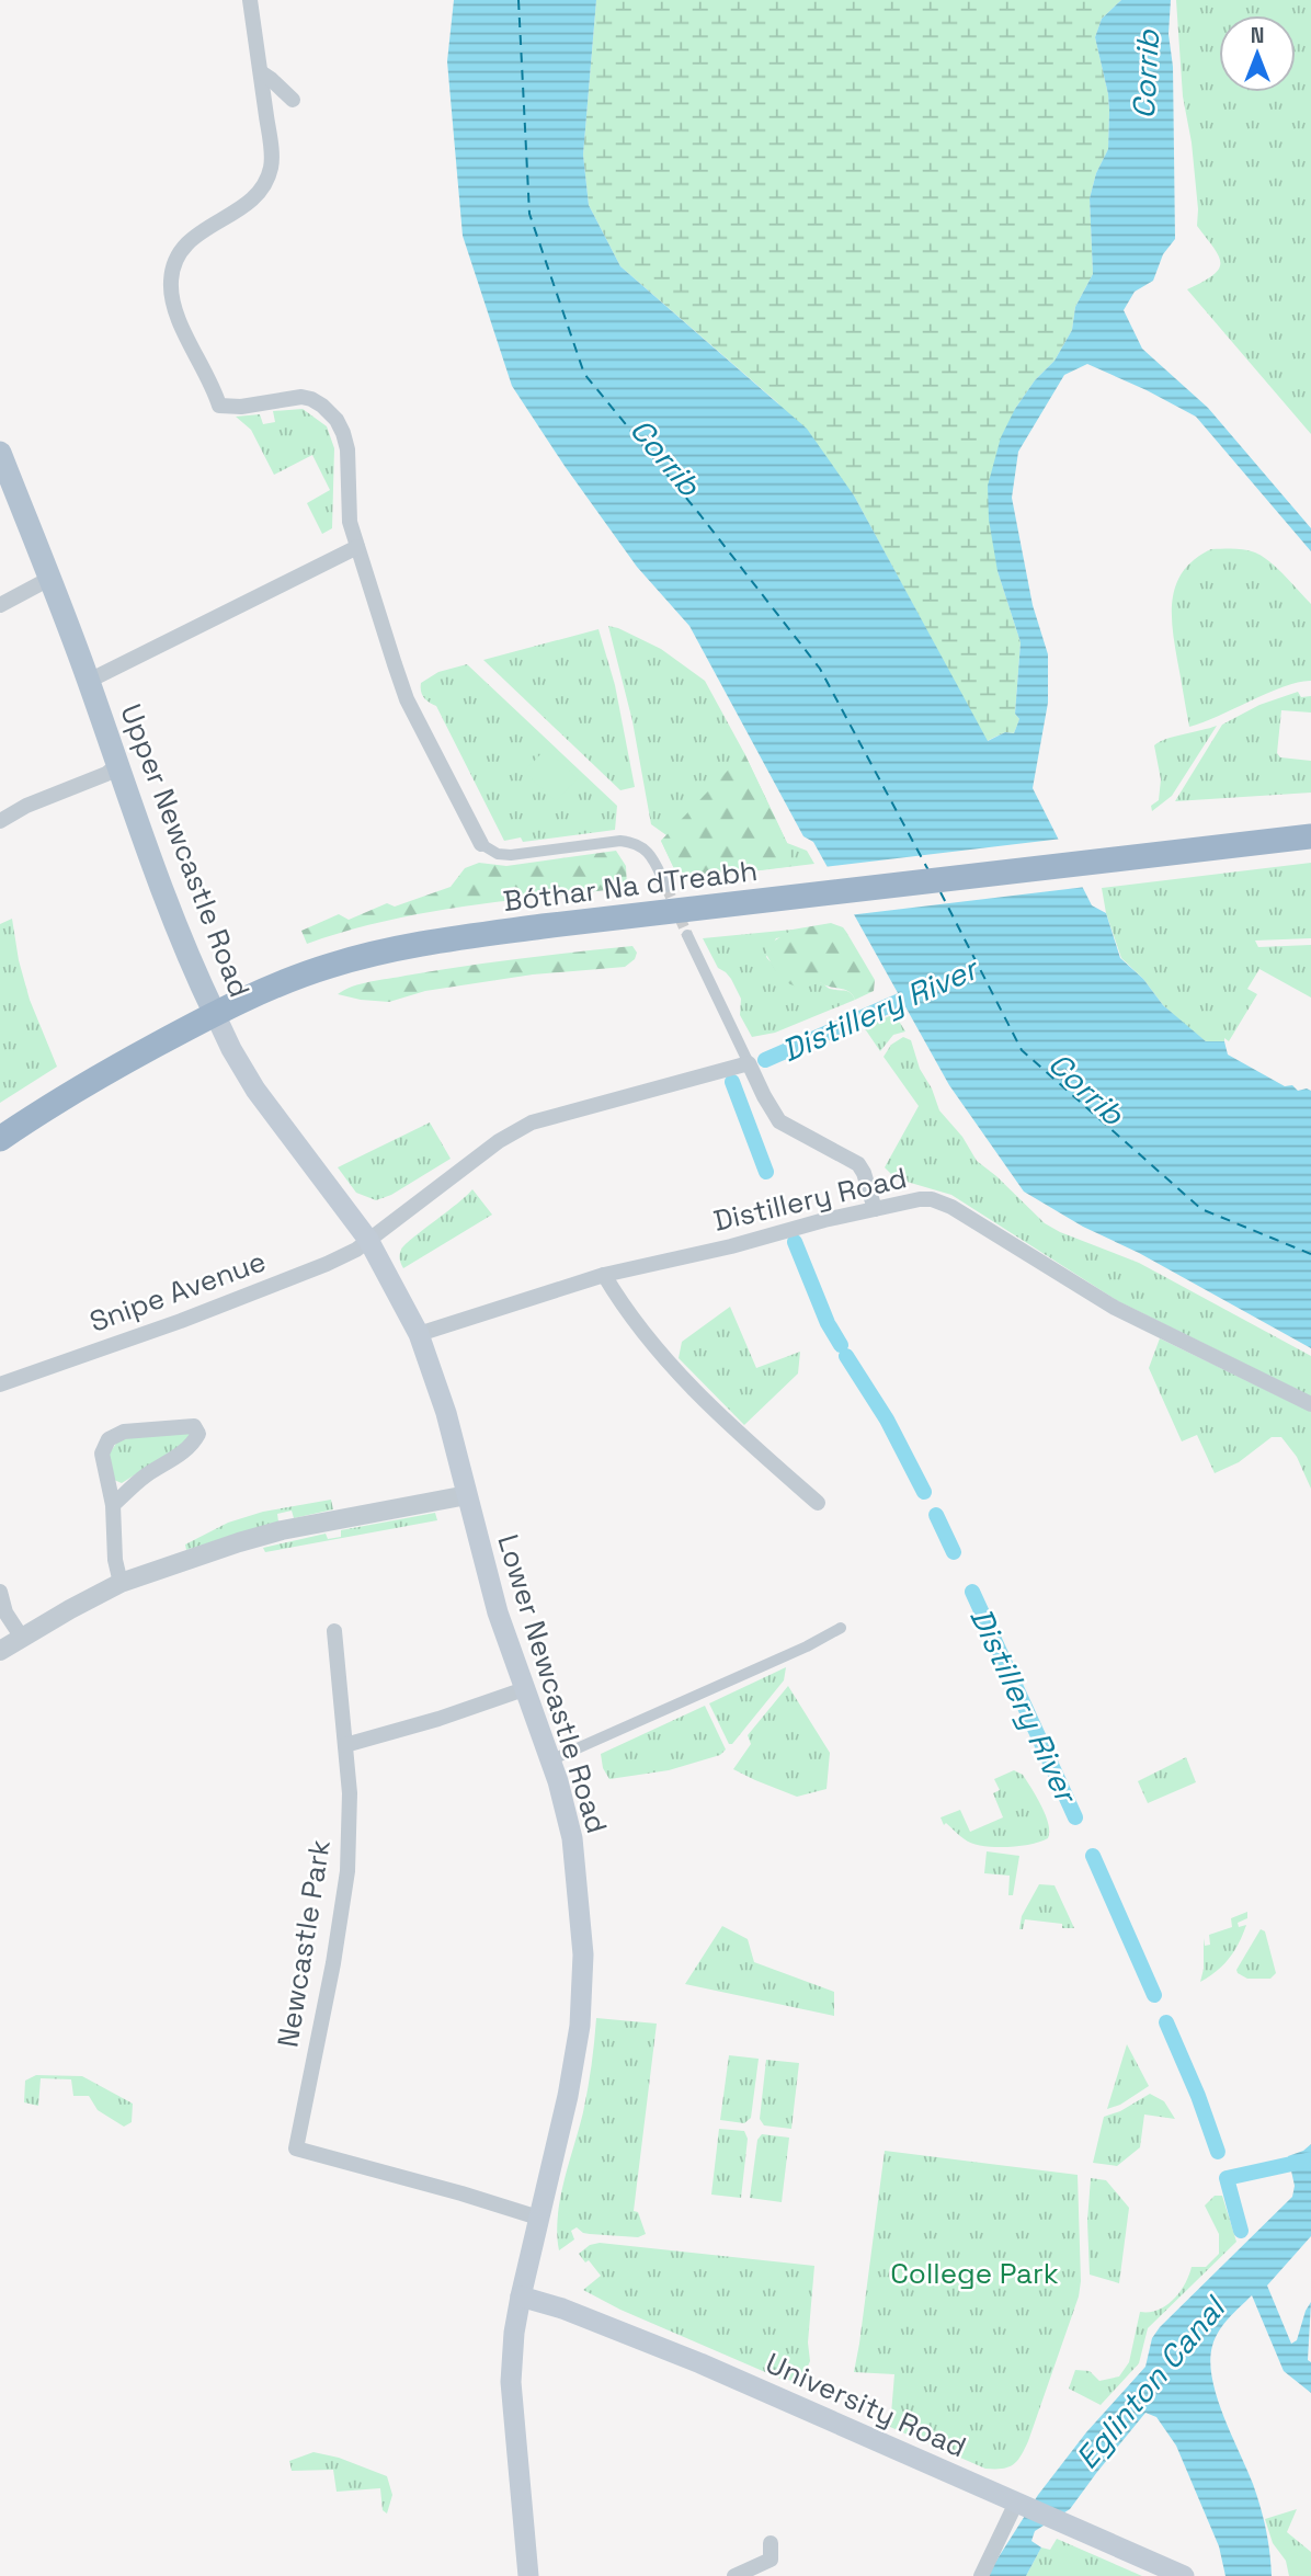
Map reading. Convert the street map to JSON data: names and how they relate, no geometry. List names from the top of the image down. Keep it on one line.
{"streets":{"highway":["Bóthar Na dTreabh"],"main road":["Upper Newcastle Road","Lower Newcastle Road","University Road"],"street":["Distillery Road","Snipe Avenue","Newcastle Park"]},"crossings":[["Upper Newcastle Road","Bóthar Na dTreabh"],["Upper Newcastle Road","Snipe Avenue"],["Upper Newcastle Road","Lower Newcastle Road"],["Distillery Road","Lower Newcastle Road"],["Snipe Avenue","Lower Newcastle Road"],["Lower Newcastle Road","Newcastle Park"],["Lower Newcastle Road","University Road"]],"water":["Corrib","Distillery River","Eglinton Canal"],"parks":["College Park"],"north":"top"}
